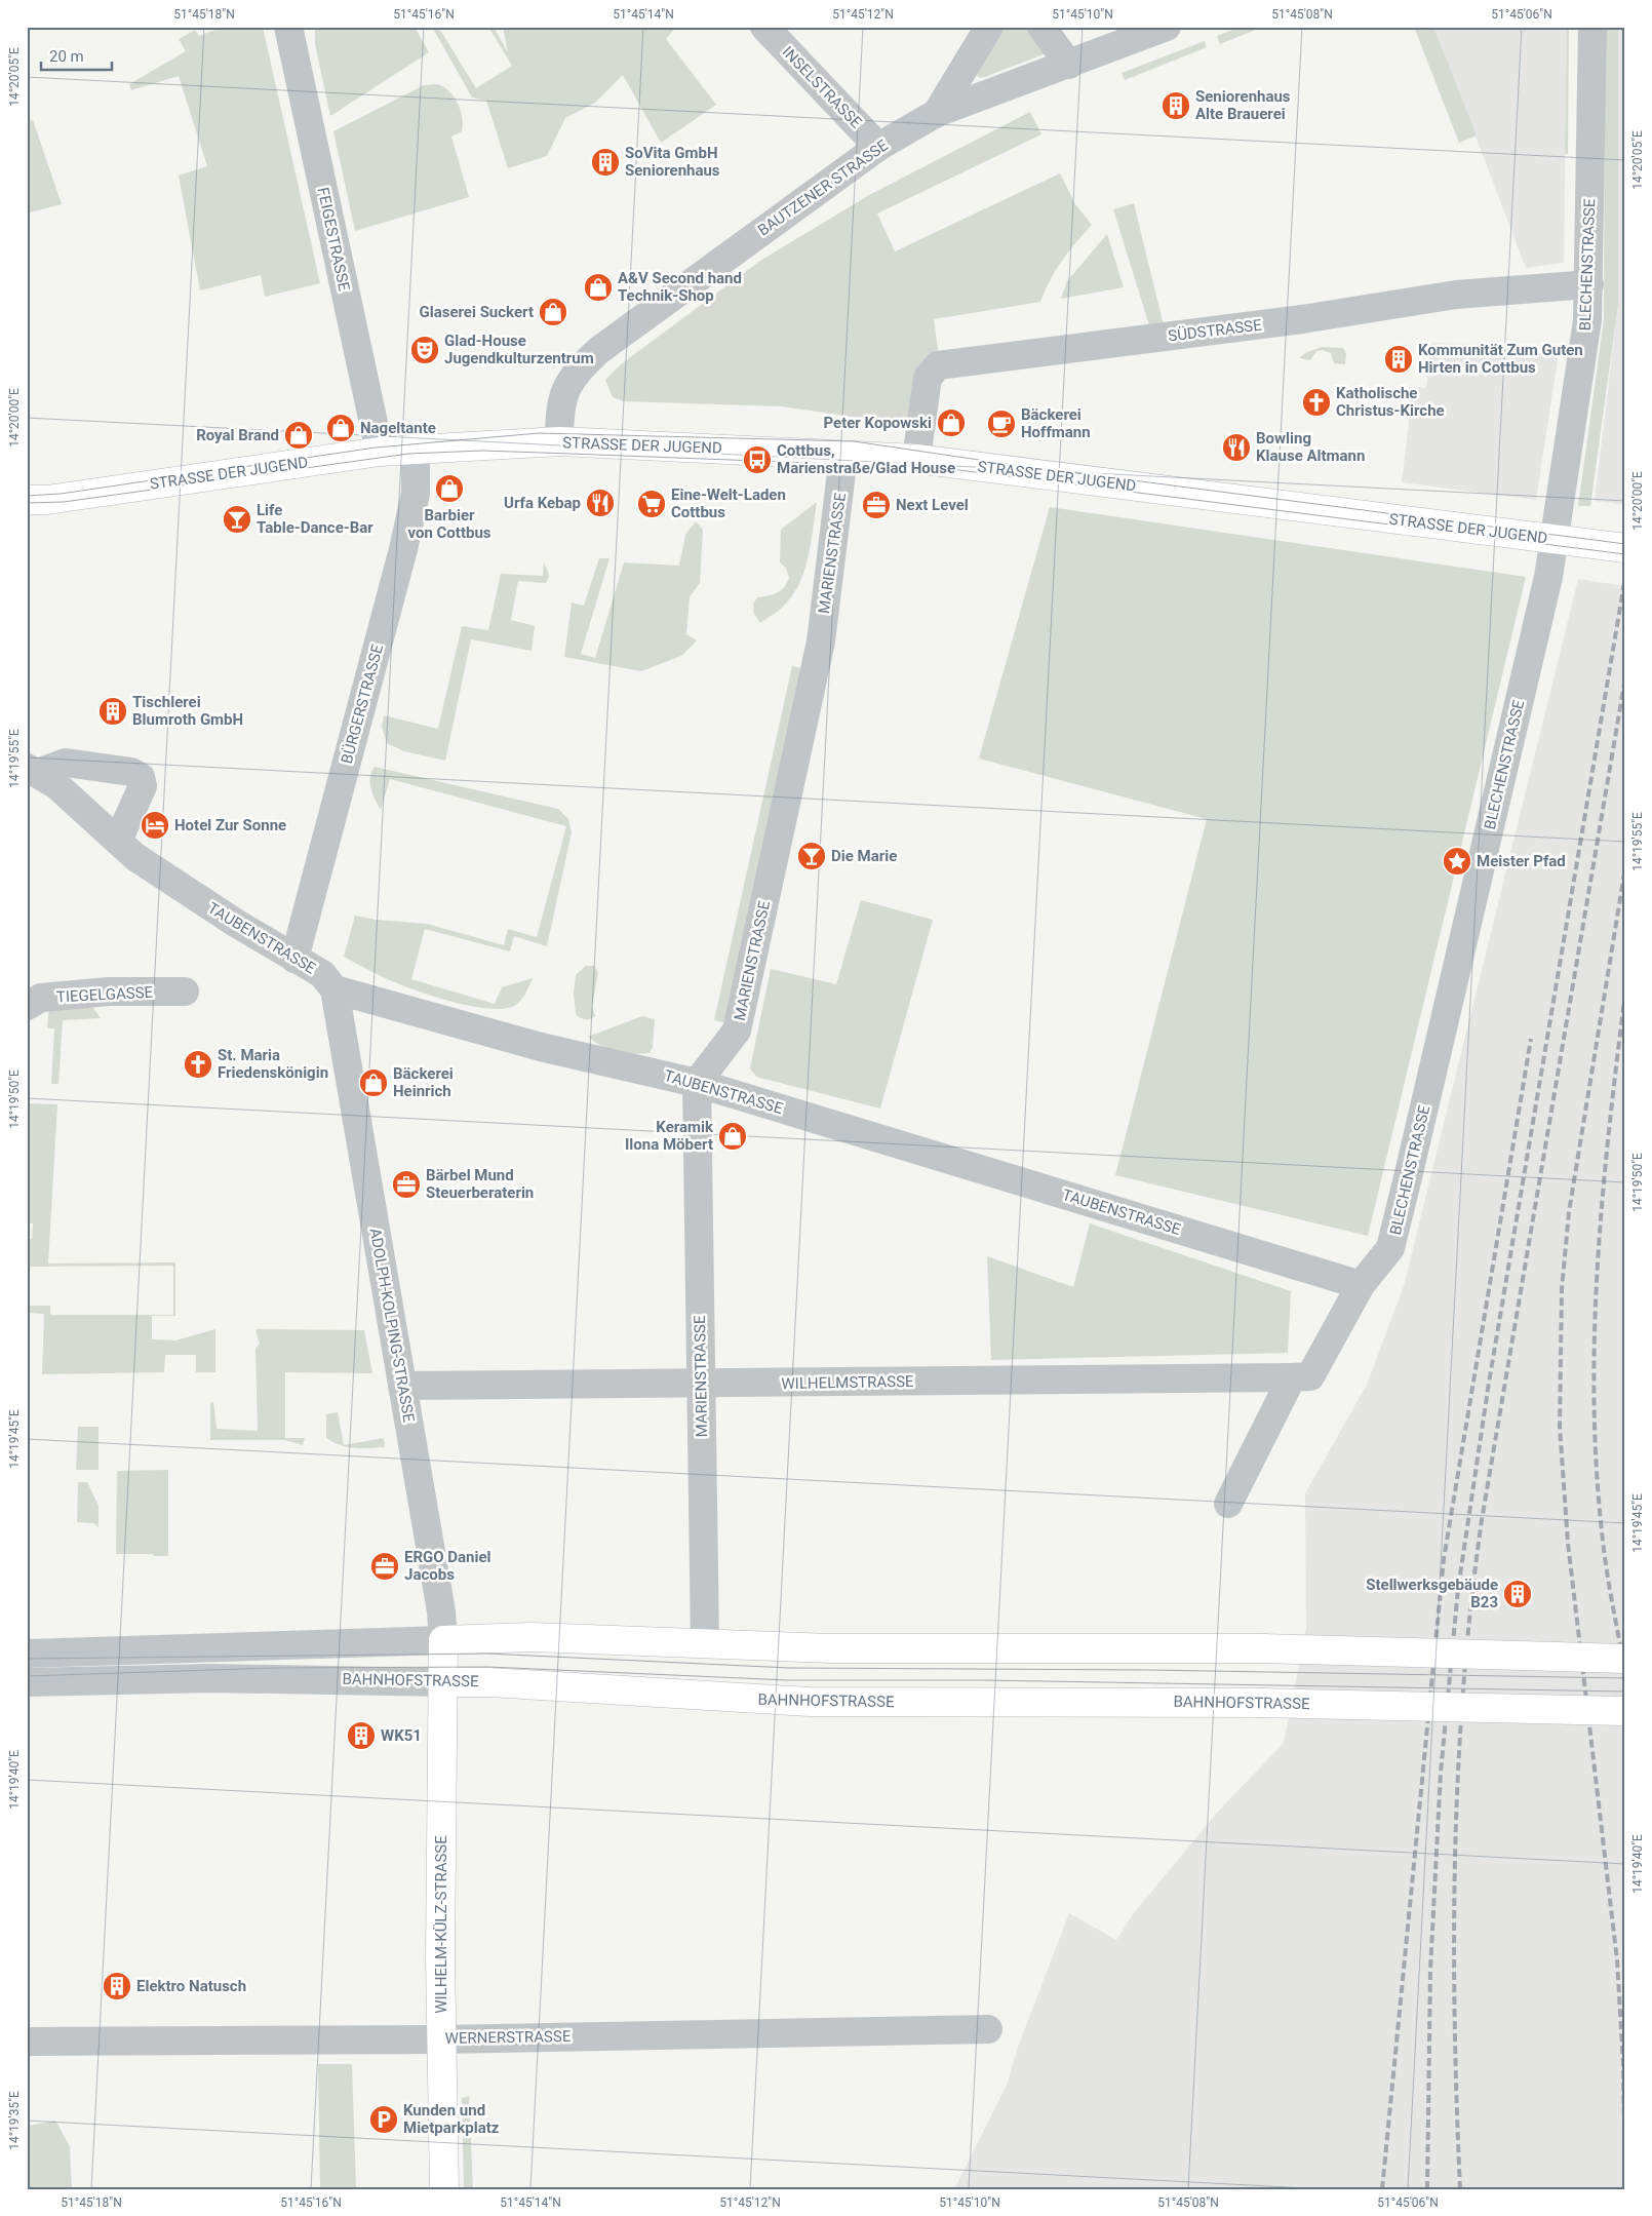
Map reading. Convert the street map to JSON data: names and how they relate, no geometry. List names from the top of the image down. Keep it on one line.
{"streets":{"main road":["STRASSE DER JUGEND","BAHNHOFSTRASSE","WILHELM-KÜLZ-STRASSE"],"street":["INSELSTRASSE","BAUTZENER STRASSE","FEIGESTRASSE","BLECHENSTRASSE","SÜDSTRASSE","MARIENSTRASSE","BÜRGERSTRASSE","TAUBENSTRASSE","TIEGELGASSE","ADOLPH-KOLPING-STRASSE","WILHELMSTRASSE","WERNERSTRASSE"]},"crossings":[["INSELSTRASSE","BAUTZENER STRASSE"],["BAUTZENER STRASSE","STRASSE DER JUGEND"],["FEIGESTRASSE","STRASSE DER JUGEND"],["BLECHENSTRASSE","SÜDSTRASSE"],["BLECHENSTRASSE","STRASSE DER JUGEND"],["BLECHENSTRASSE","TAUBENSTRASSE"],["BLECHENSTRASSE","WILHELMSTRASSE"],["SÜDSTRASSE","STRASSE DER JUGEND"],["STRASSE DER JUGEND","MARIENSTRASSE"],["STRASSE DER JUGEND","BÜRGERSTRASSE"],["MARIENSTRASSE","TAUBENSTRASSE"],["MARIENSTRASSE","WILHELMSTRASSE"],["MARIENSTRASSE","BAHNHOFSTRASSE"],["BÜRGERSTRASSE","TAUBENSTRASSE"],["TAUBENSTRASSE","ADOLPH-KOLPING-STRASSE"],["ADOLPH-KOLPING-STRASSE","WILHELMSTRASSE"],["ADOLPH-KOLPING-STRASSE","BAHNHOFSTRASSE"],["ADOLPH-KOLPING-STRASSE","WILHELM-KÜLZ-STRASSE"],["BAHNHOFSTRASSE","WILHELM-KÜLZ-STRASSE"],["WILHELM-KÜLZ-STRASSE","WERNERSTRASSE"]],"places":{"building":["Seniorenhaus Alte Brauerei","SoVita GmbH Seniorenhaus","Kommunität Zum Guten Hirten in Cottbus","Tischlerei Blumroth GmbH","Stellwerksgebäude B23","WK51","Elektro Natusch"],"shop":["A&V Second hand Technik-Shop","Glaserei Suckert","Peter Kopowski","Nageltante","Royal Brand","Barbier von Cottbus","Bäckerei Heinrich","Keramik Ilona Möbert"],"theatre":["Glad-House Jugendkulturzentrum"],"church":["Katholische Christus-Kirche","St. Maria Friedenskönigin"],"cafe":["Bäckerei Hoffmann"],"restaurant":["Bowling Klause Altmann","Urfa Kebap"],"bus stop":["Cottbus, Marienstraße/Glad House"],"supermarket":["Eine-Welt-Laden Cottbus"],"office":["Next Level","Bärbel Mund Steuerberaterin","ERGO Daniel Jacobs"],"bar":["Life Table-Dance-Bar","Die Marie"],"hotel":["Hotel Zur Sonne"],"place":["Meister Pfad"],"parking":["Kunden und Mietparkplatz"]},"scale_bar":"20 m","coordinates":["51°45'18\"N","51°45'16\"N","51°45'14\"N","51°45'12\"N","51°45'10\"N","51°45'08\"N","51°45'06\"N","14°20'05\"E","14°20'00\"E","14°19'55\"E","14°19'50\"E","14°19'45\"E","14°19'40\"E","14°19'35\"E"]}
